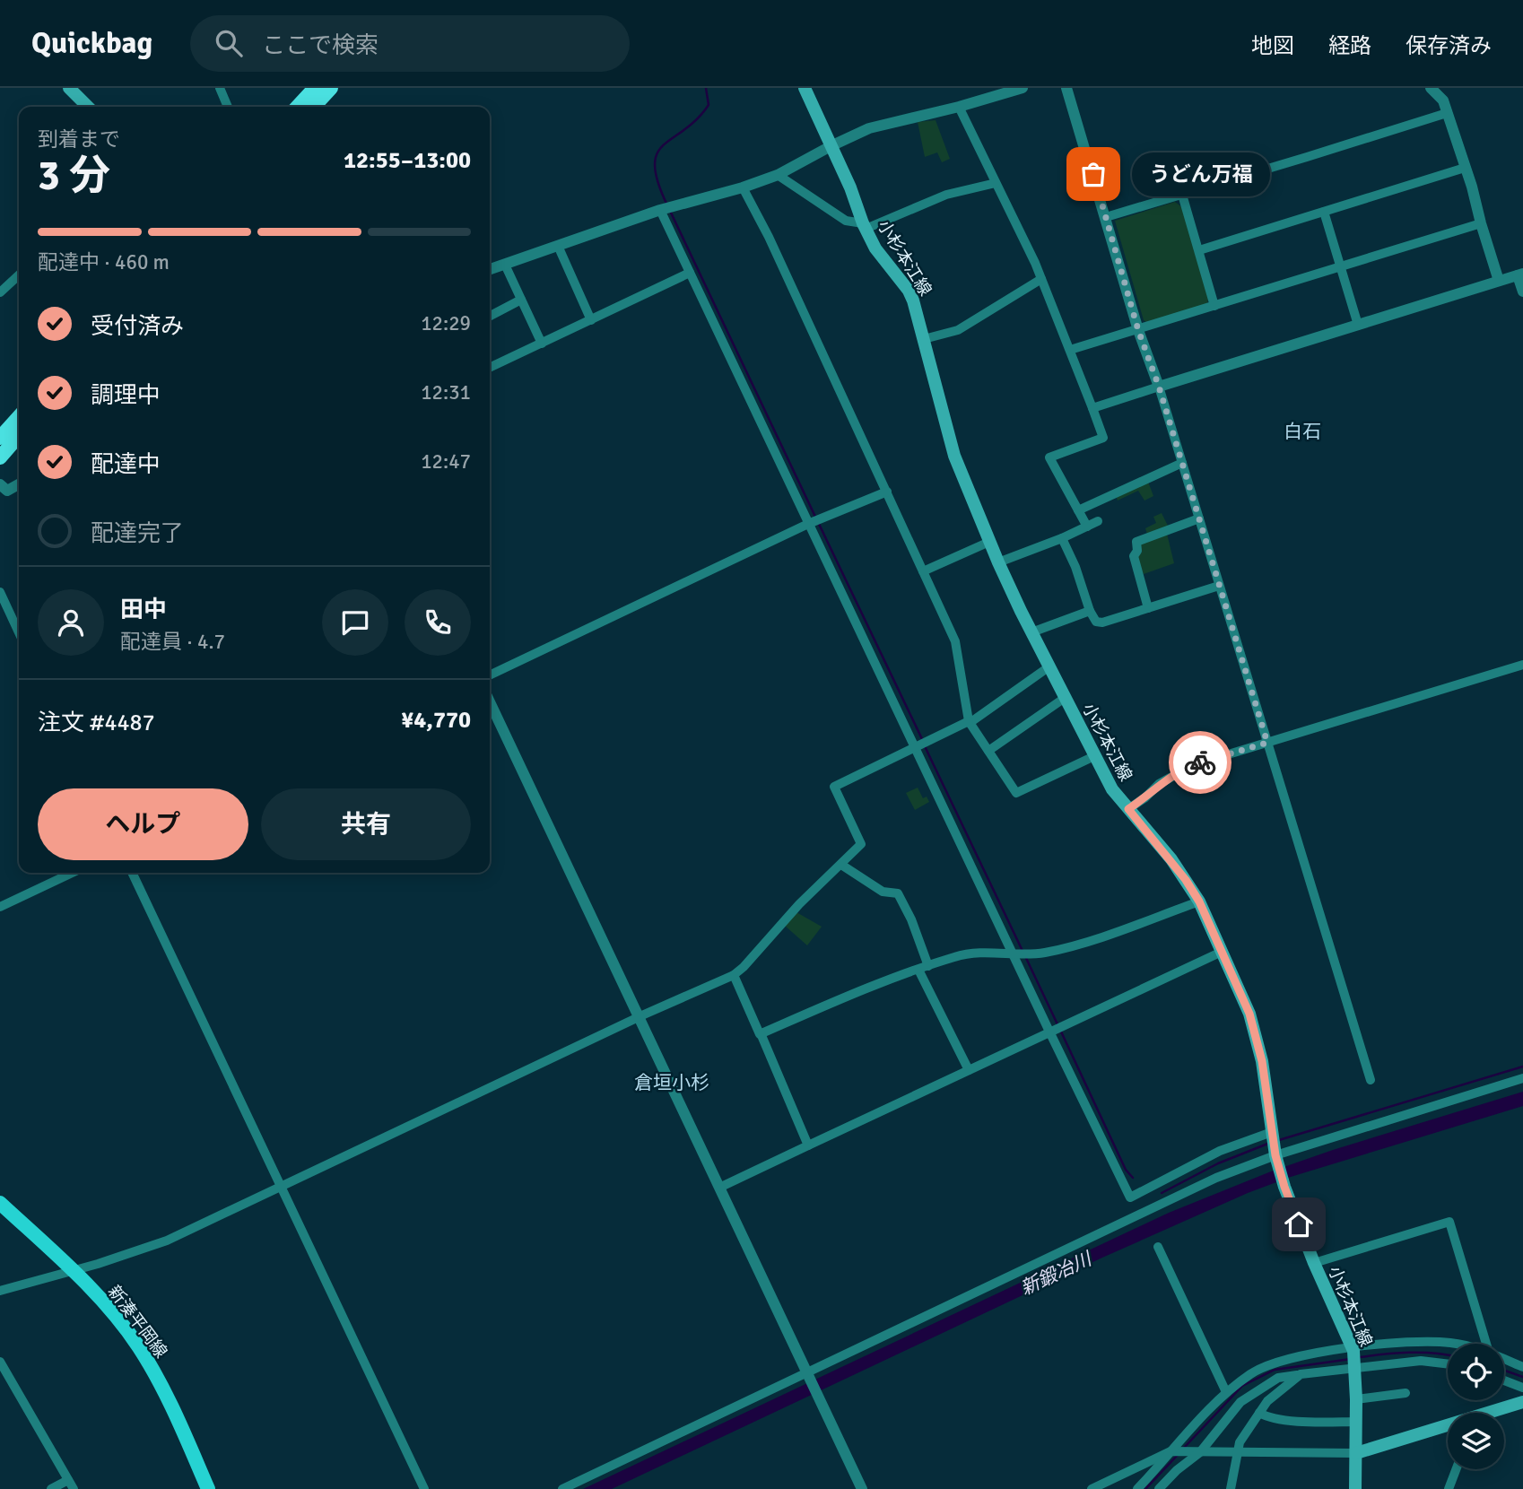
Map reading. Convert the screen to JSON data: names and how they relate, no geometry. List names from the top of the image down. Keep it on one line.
{"streets":{"main road":["小杉本江線","新湊平岡線"]},"districts":["白石","倉垣小杉"],"water":["新鍛冶川"],"places":["うどん万福"],"page":{"header":"Quickbag","search":"ここで検索","nav":["地図","経路","保存済み"],"heading":["3 分","到着まで","12:55–13:00"],"panel":["田中","配達員 · 4.7","注文 #4487","¥4,770"],"bubble":"うどん万福","bar":"配達中 · 460 m","list":[["受付済み","12:29"],["調理中","12:31"],["配達中","12:47"],"配達完了"],"buttons":["ヘルプ","共有"]}}
